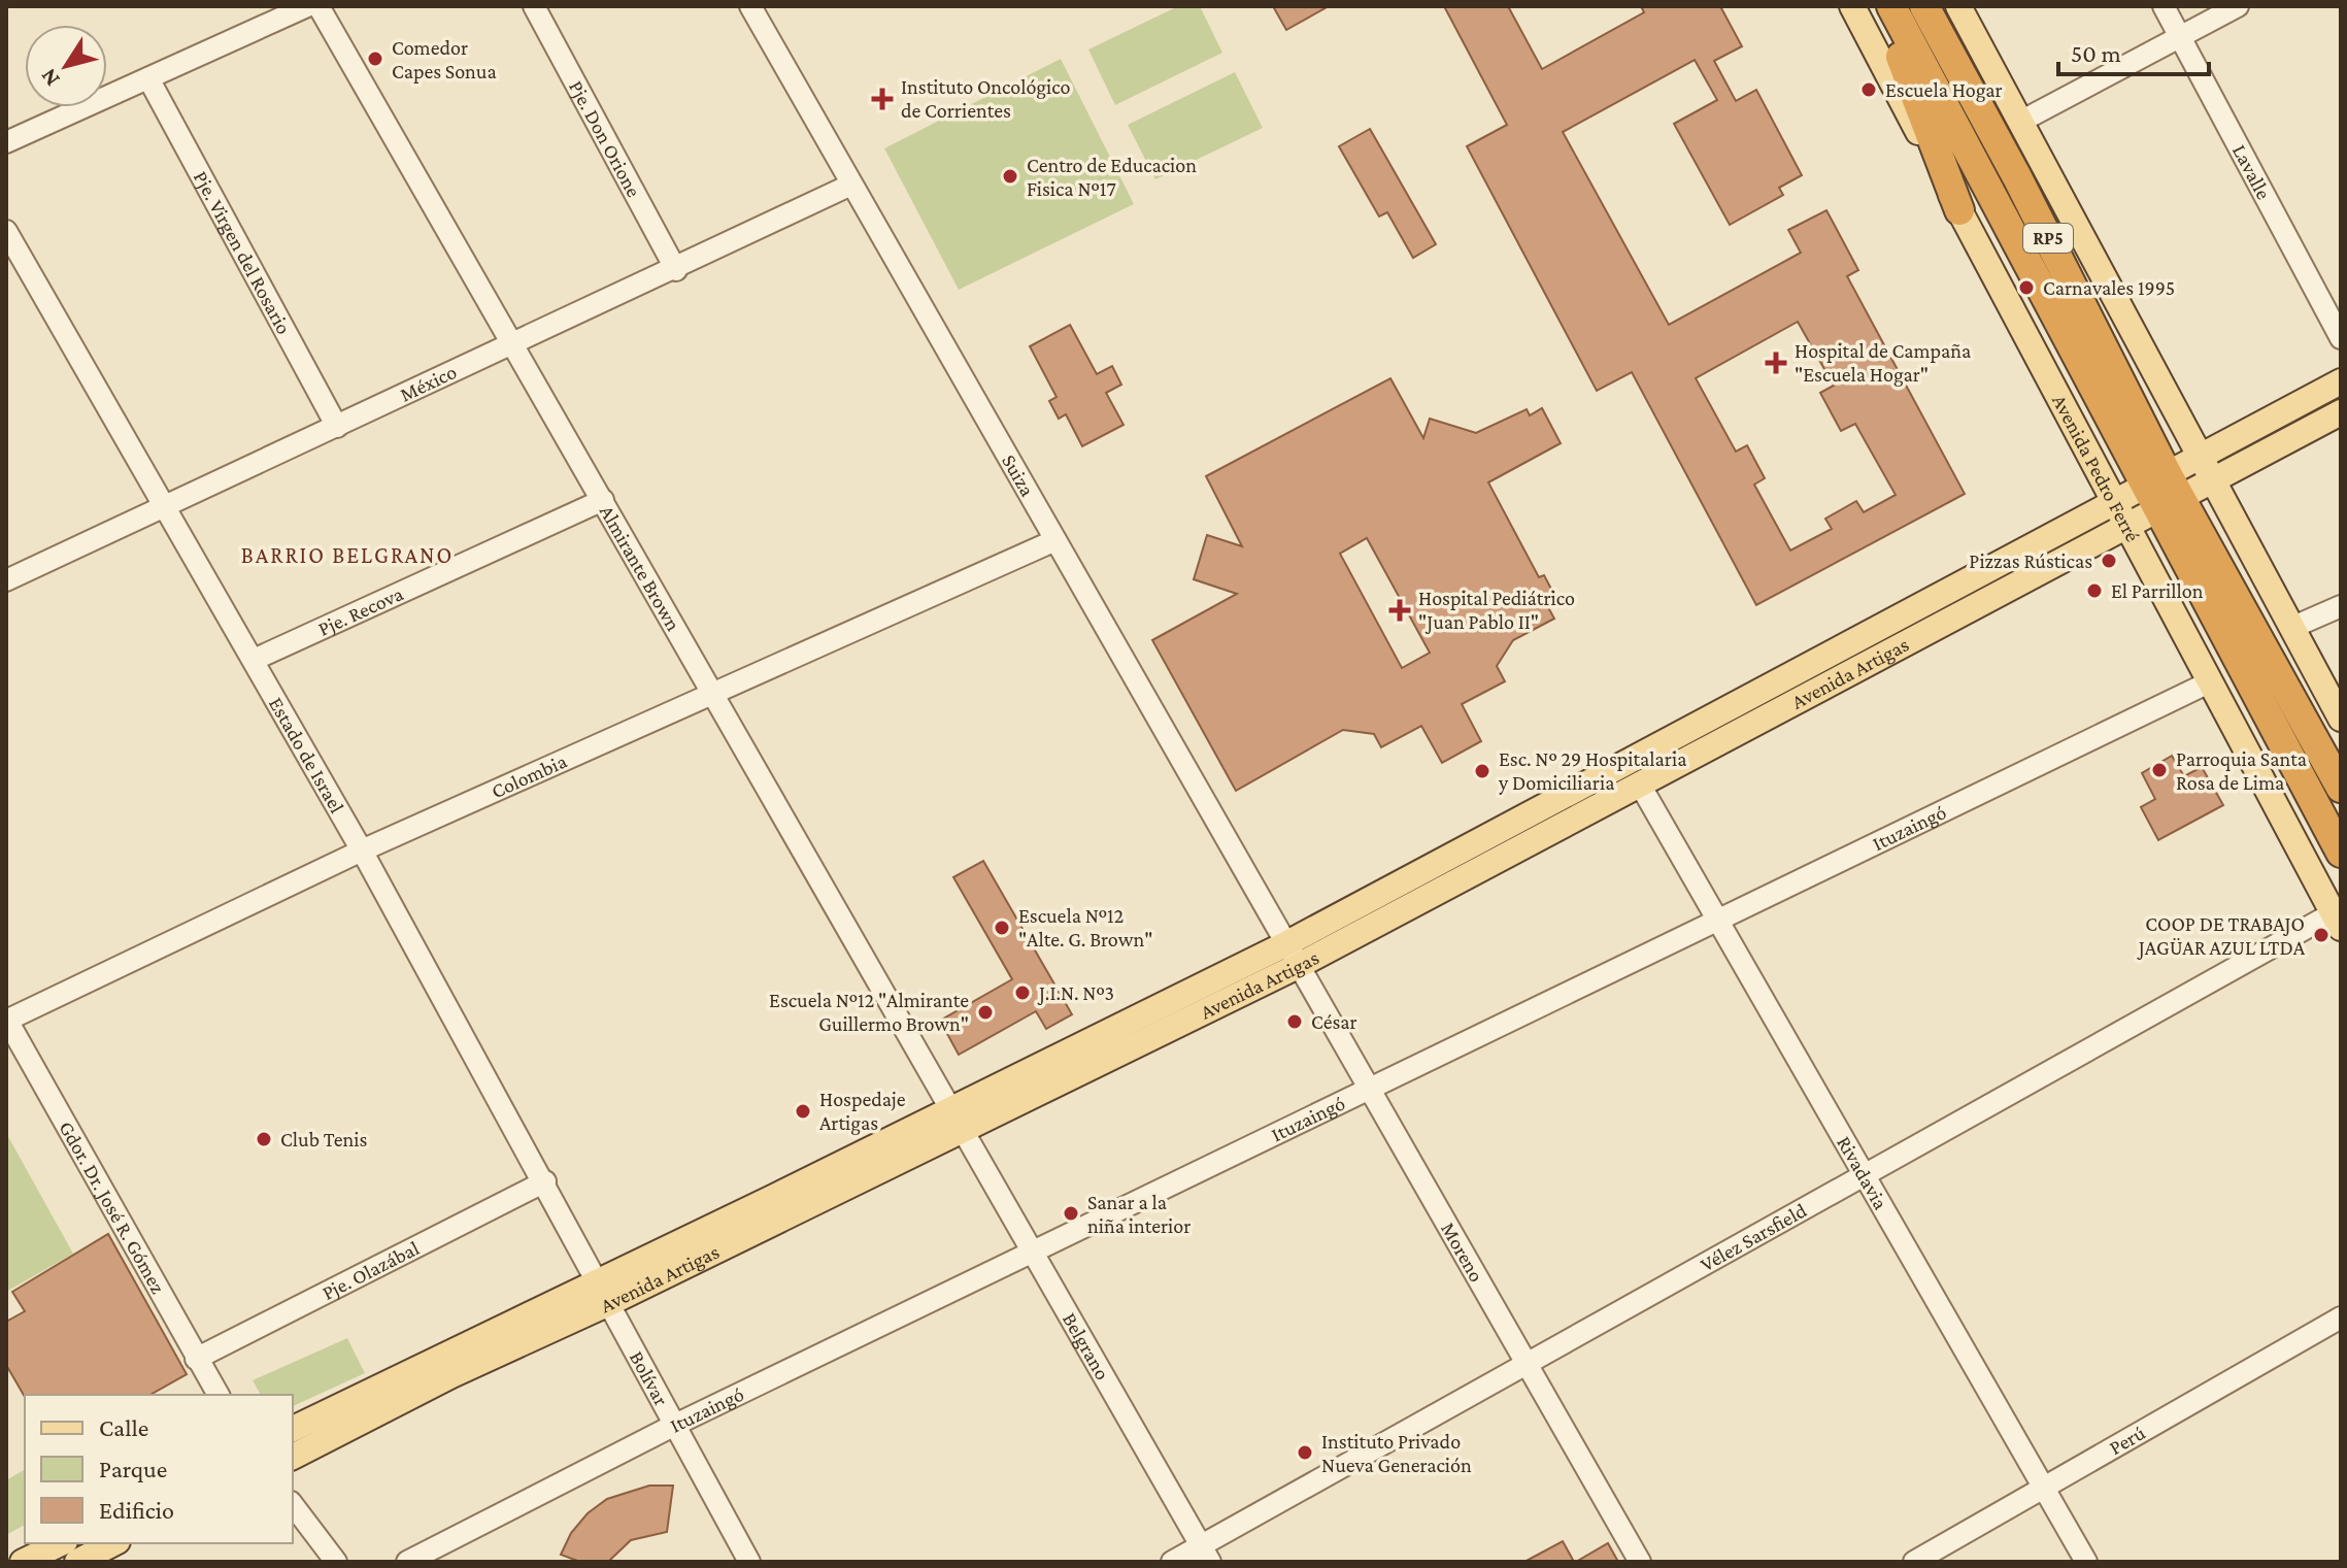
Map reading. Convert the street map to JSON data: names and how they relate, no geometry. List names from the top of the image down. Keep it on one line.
{"streets":{"highway":["RP5","Avenida Pedro Ferré"],"main road":["Avenida Artigas"],"street":["Pje. Don Orione","Lavalle","Pje. Virgen del Rosario","México","Suiza","Almirante Brown","Pje. Recova","Estado de Israel","Colombia","Ituzaingó","Rivadavia","Gdor. Dr. José R. Gómez","Vélez Sarsfield","Moreno","Pje. Olazábal","Belgrano","Bolívar","Perú"]},"crossings":[["Pje. Don Orione","México"],["Pje. Virgen del Rosario","México"],["México","Suiza"],["México","Almirante Brown"],["México","Estado de Israel"],["Avenida Pedro Ferré","Avenida Artigas"],["Avenida Pedro Ferré","Ituzaingó"],["Avenida Pedro Ferré","Vélez Sarsfield"],["Suiza","Avenida Artigas"],["Suiza","Colombia"],["Suiza","Moreno"],["Almirante Brown","Pje. Recova"],["Almirante Brown","Avenida Artigas"],["Almirante Brown","Colombia"],["Almirante Brown","Belgrano"],["Pje. Recova","Estado de Israel"],["Avenida Artigas","Estado de Israel"],["Avenida Artigas","Rivadavia"],["Avenida Artigas","Moreno"],["Avenida Artigas","Belgrano"],["Avenida Artigas","Bolívar"],["Estado de Israel","Colombia"],["Estado de Israel","Pje. Olazábal"],["Estado de Israel","Bolívar"],["Colombia","Gdor. Dr. José R. Gómez"],["Ituzaingó","Rivadavia"],["Ituzaingó","Moreno"],["Ituzaingó","Belgrano"],["Ituzaingó","Bolívar"],["Rivadavia","Vélez Sarsfield"],["Rivadavia","Perú"],["Gdor. Dr. José R. Gómez","Pje. Olazábal"],["Vélez Sarsfield","Moreno"],["Vélez Sarsfield","Belgrano"]],"districts":["BARRIO BELGRANO"],"places":{"other":["Comedor Capes Sonua","Escuela Hogar","Centro de Educacion Fisica Nº17","Carnavales 1995","Pizzas Rústicas","El Parrillon","Parroquia Santa Rosa de Lima","Esc. Nº 29 Hospitalaria y Domiciliaria","Escuela Nº12 \"Alte. G. Brown\"","COOP DE TRABAJO JAGÜAR AZUL LTDA","J.I.N. Nº3","Escuela Nº12 \"Almirante Guillermo Brown\"","César","Hospedaje Artigas","Club Tenis","Sanar a la niña interior","Instituto Privado Nueva Generación"],"health":["Instituto Oncológico de Corrientes","Hospital de Campaña \"Escuela Hogar\"","Hospital Pediátrico \"Juan Pablo II\""]},"legend":["Calle","Parque","Edificio"],"scale_bar":"50 m","north":"bottom left"}
